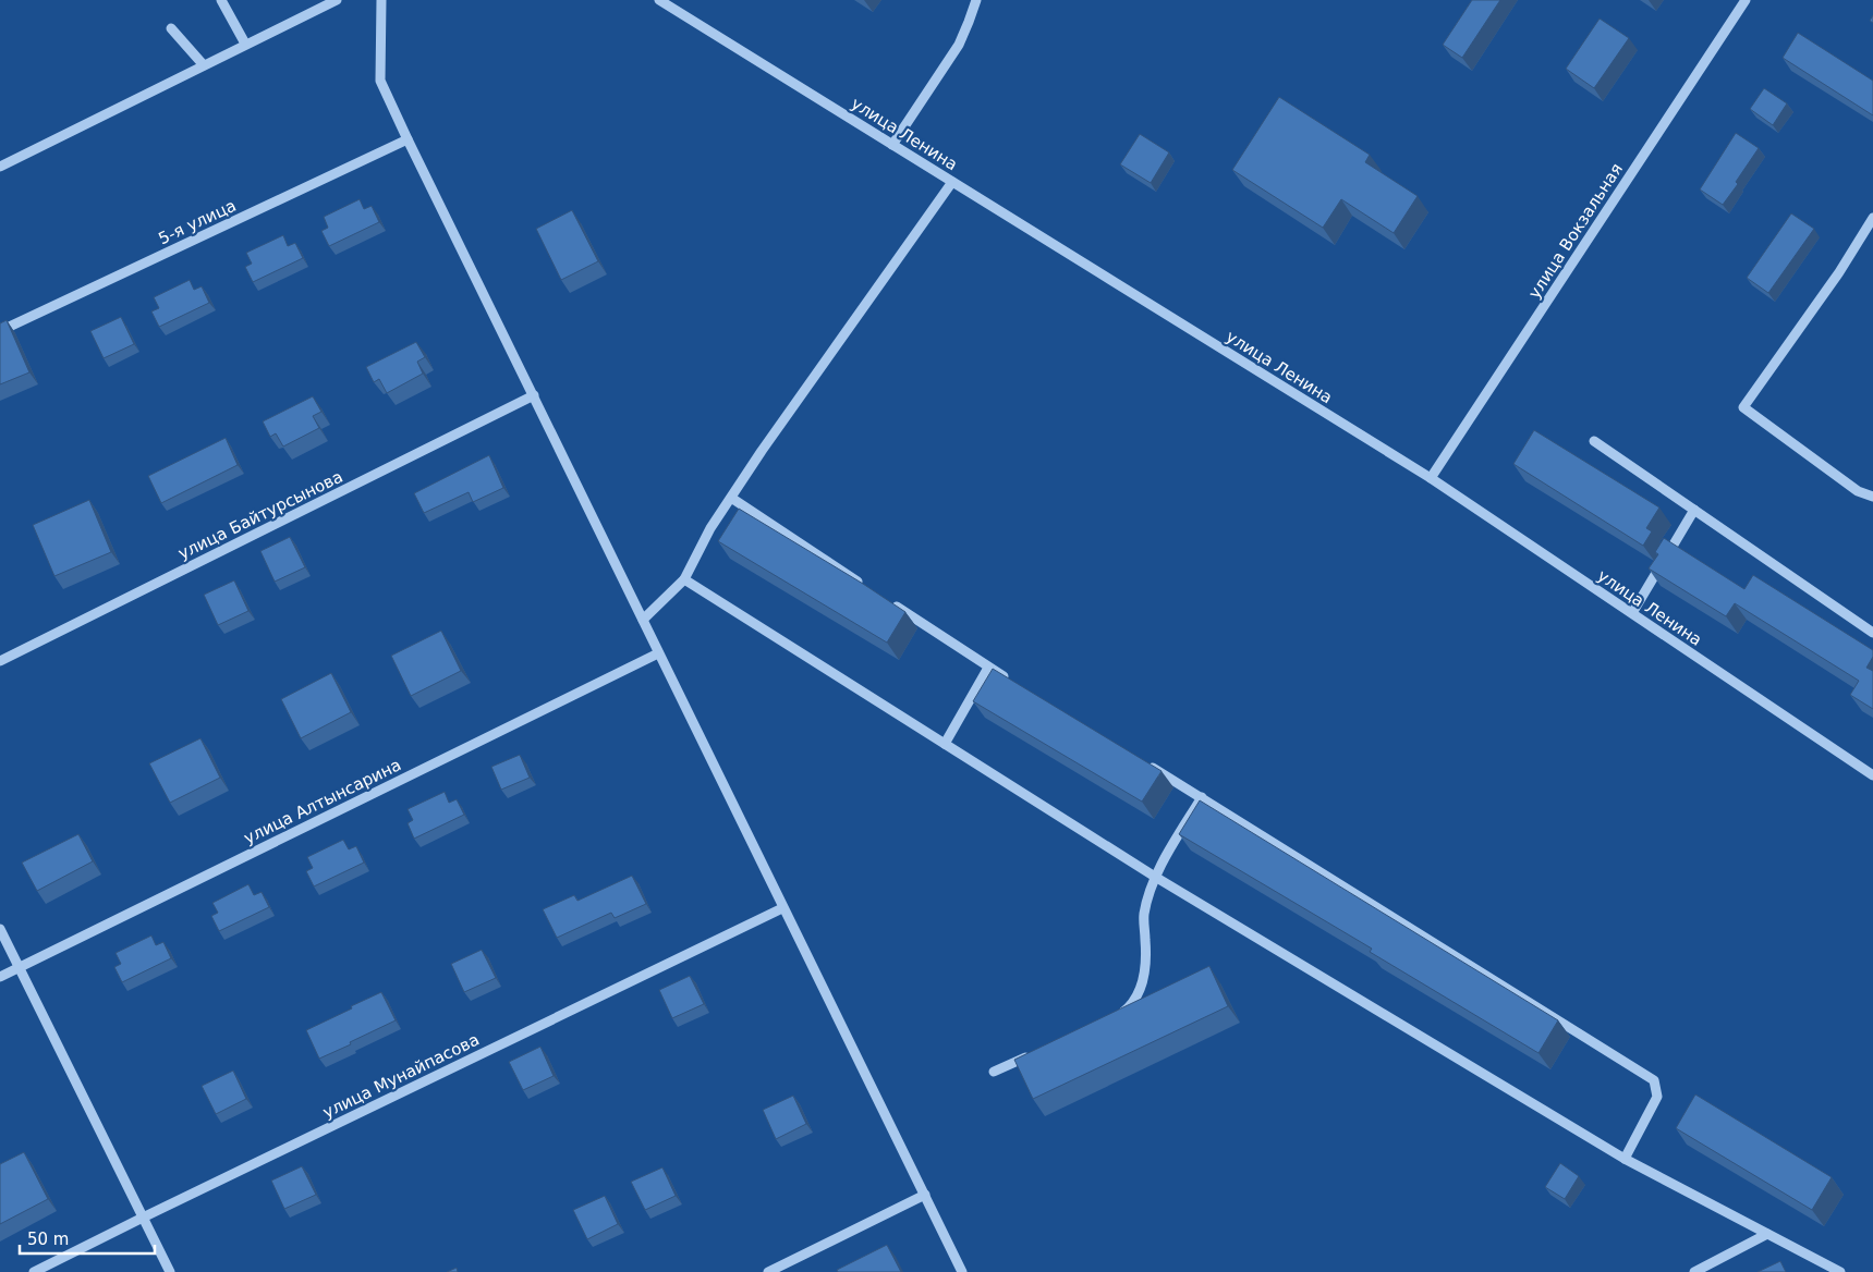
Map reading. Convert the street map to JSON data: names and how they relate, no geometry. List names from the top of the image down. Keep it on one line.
{"streets":{"street":["улица Ленина","5-я улица","улица Вокзальная","улица Байтурсынова","улица Алтынсарина","улица Мунайпасова"]},"crossings":[["улица Ленина","улица Вокзальная"]],"scale_bar":"50 m"}
